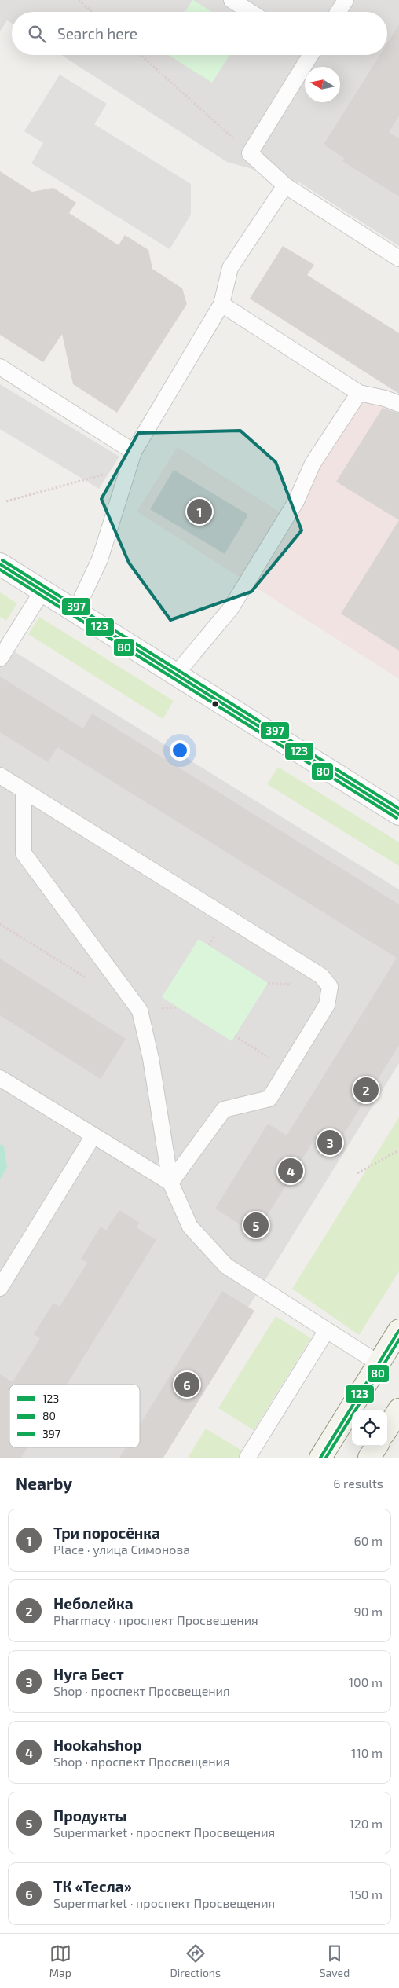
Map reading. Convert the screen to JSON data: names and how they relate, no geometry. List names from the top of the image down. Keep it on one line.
{"lines":["transit line 397","transit line 123","transit line 80"],"legend":["123","80","397"],"north":"left","page":{"search":"Search here","pins":["1","2","3","4","5","6"],"heading":["Nearby","6 results"],"list":[{"mark":"1","name":"Три поросёнка","note":"Place · улица Симонова","value":"60 m"},{"mark":"2","name":"Неболейка","note":"Pharmacy · проспект Просвещения","value":"90 m"},{"mark":"3","name":"Нуга Бест","note":"Shop · проспект Просвещения","value":"100 m"},{"mark":"4","name":"Hookahshop","note":"Shop · проспект Просвещения","value":"110 m"},{"mark":"5","name":"Продукты","note":"Supermarket · проспект Просвещения","value":"120 m"},{"mark":"6","name":"ТК «Тесла»","note":"Supermarket · проспект Просвещения","value":"150 m"}],"nav":["Map","Directions","Saved"]}}
